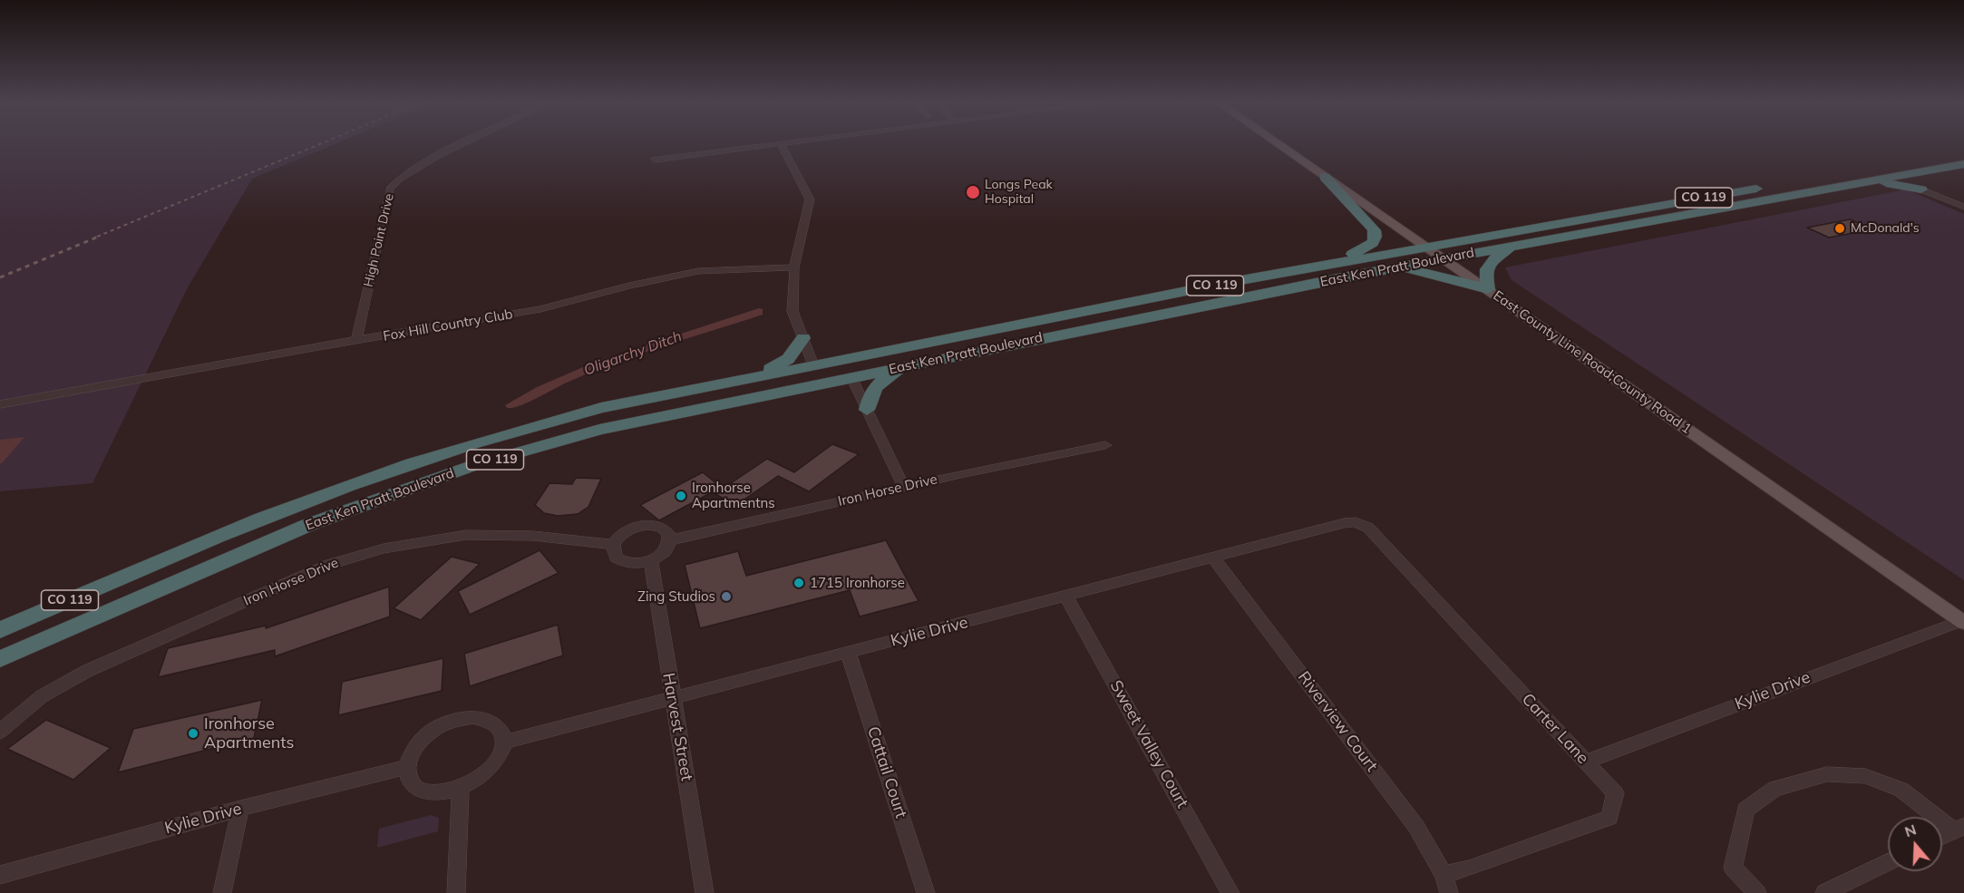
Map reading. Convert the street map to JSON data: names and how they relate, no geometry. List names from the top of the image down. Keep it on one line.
{"streets":{"highway":["CO 119","East Ken Pratt Boulevard"],"main road":["East County Line Road;County Road 1"],"street":["High Point Drive","Fox Hill Country Club","Iron Horse Drive","Kylie Drive","Riverview Court","Harvest Street","Carter Lane","Sweet Valley Court","Cattail Court"]},"crossings":[["High Point Drive","Fox Hill Country Club"],["East Ken Pratt Boulevard","East County Line Road;County Road 1"],["East County Line Road;County Road 1","Kylie Drive"],["Iron Horse Drive","Harvest Street"],["Kylie Drive","Riverview Court"],["Kylie Drive","Harvest Street"],["Kylie Drive","Carter Lane"],["Kylie Drive","Sweet Valley Court"],["Kylie Drive","Cattail Court"],["Riverview Court","Carter Lane"]],"water":["Oligarchy Ditch"],"places":["Longs Peak Hospital","McDonald's","Ironhorse Apartmentns","1715 Ironhorse","Zing Studios","Ironhorse Apartments"],"north":"top"}
